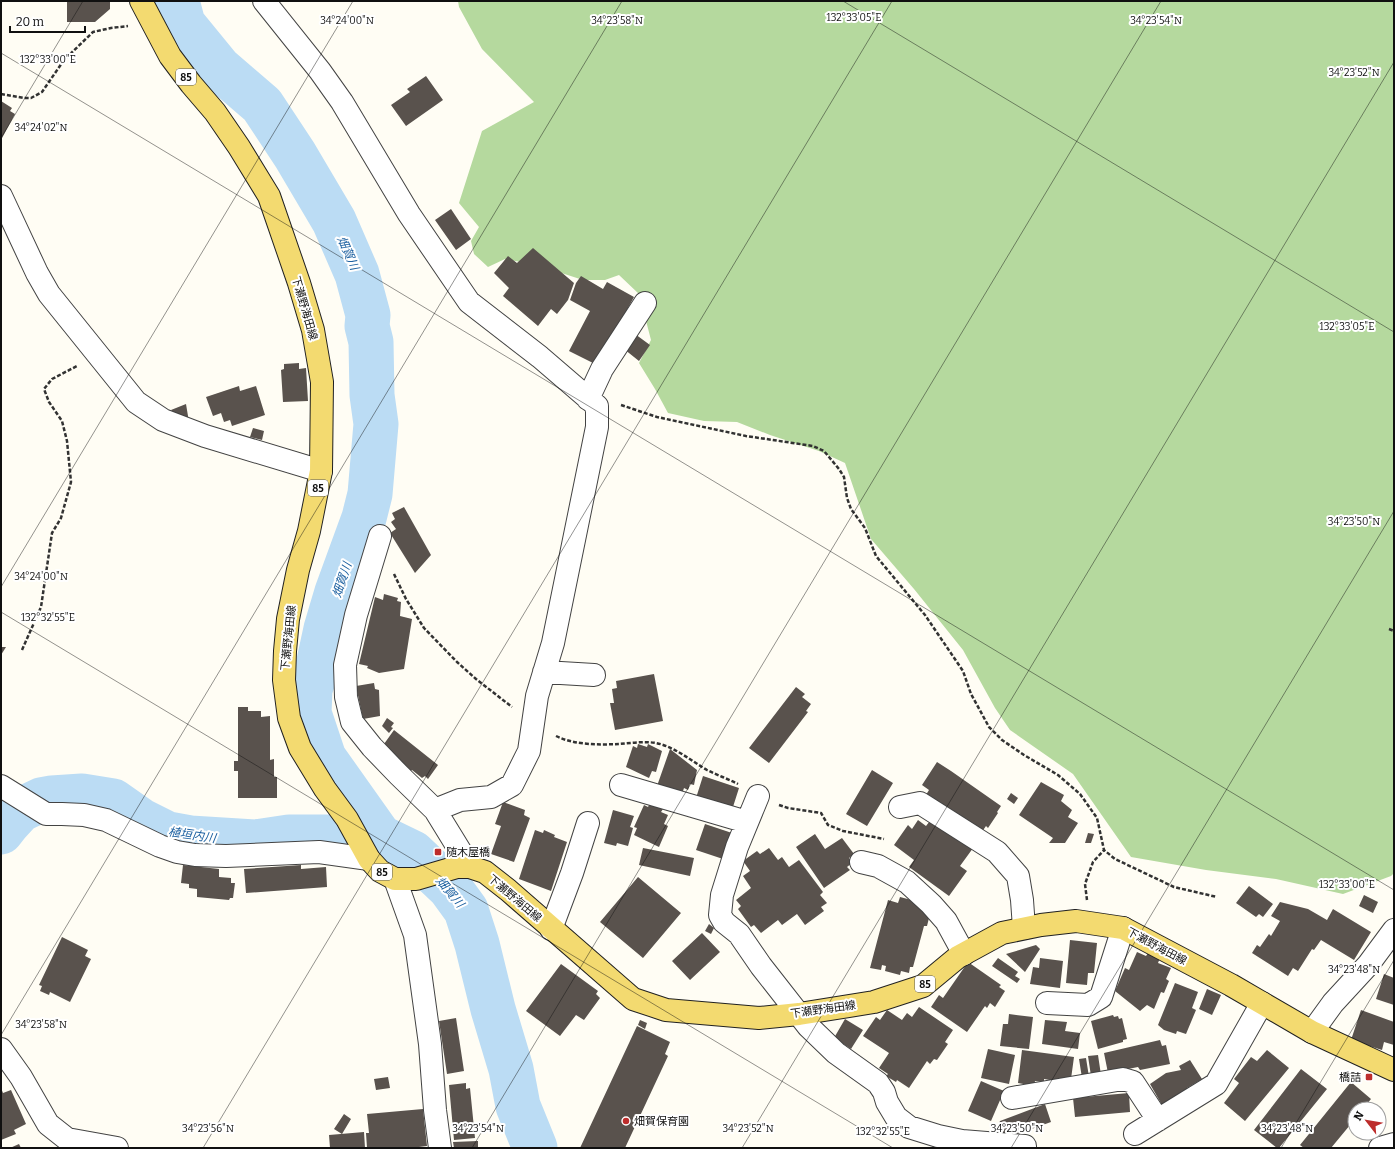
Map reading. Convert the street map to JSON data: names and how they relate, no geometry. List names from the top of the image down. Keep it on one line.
{"streets":{"main road":["85","下瀬野海田線"]},"water":["畑賀川","植垣内川"],"places":{"transit":["随木屋橋","橋詰"],"other":["畑賀保育園"]},"scale_bar":"20 m","north":"top left","coordinates":["132°33'05\"E","34°24'00\"N","34°23'54\"N","34°23'58\"N","132°33'00\"E","34°23'52\"N","34°24'02\"N","34°23'50\"N","132°32'55\"E","34°23'48\"N","34°23'56\"N"]}
